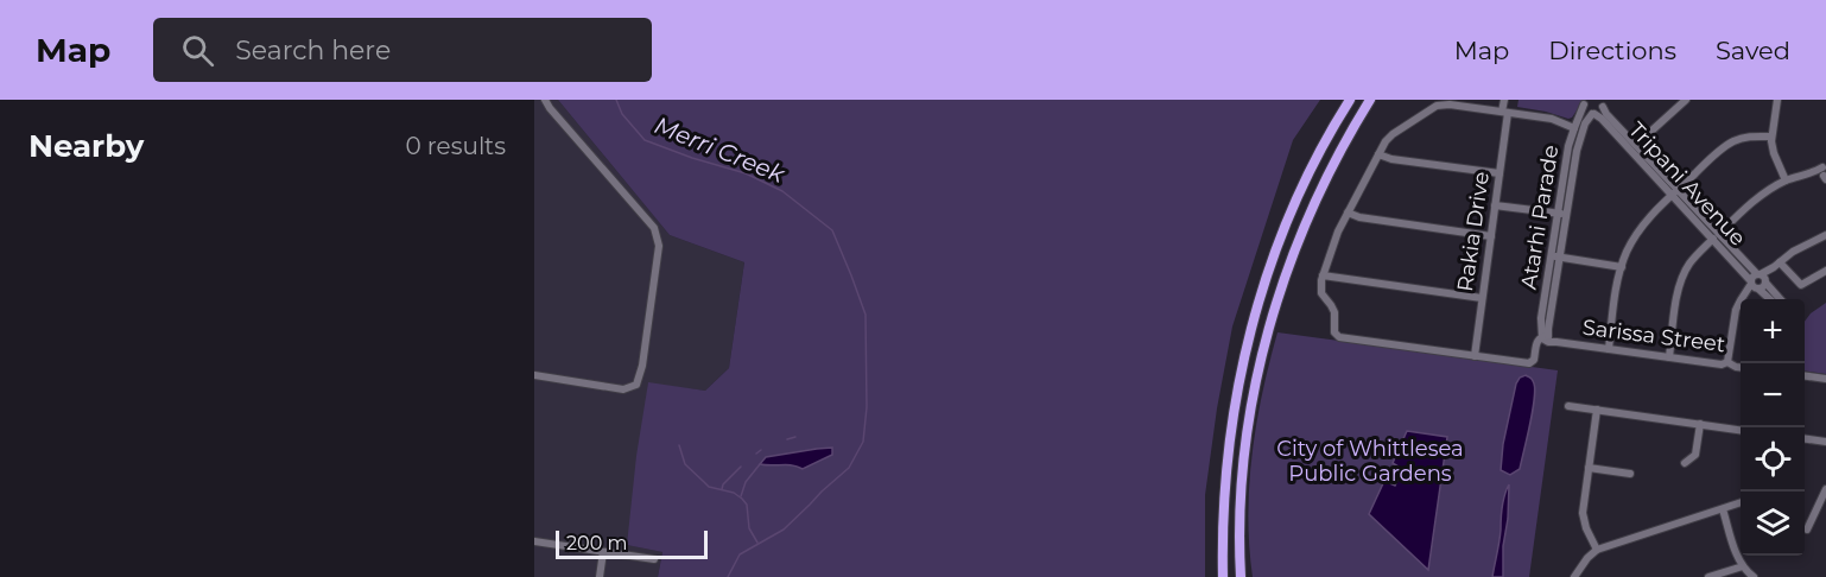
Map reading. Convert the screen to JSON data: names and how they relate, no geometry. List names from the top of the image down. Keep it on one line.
{"streets":{"street":["Tripani Avenue","Atarhi Parade","Rakia Drive","Sarissa Street"]},"crossings":[["Tripani Avenue","Atarhi Parade"],["Atarhi Parade","Sarissa Street"]],"water":["Merri Creek"],"parks":["City of Whittlesea Public Gardens"],"scale_bar":"200 m","page":{"header":"Map","search":"Search here","nav":["Map","Directions","Saved"],"heading":["Nearby","0 results"],"map_buttons":["+","−"],"scale":"200 m"}}
